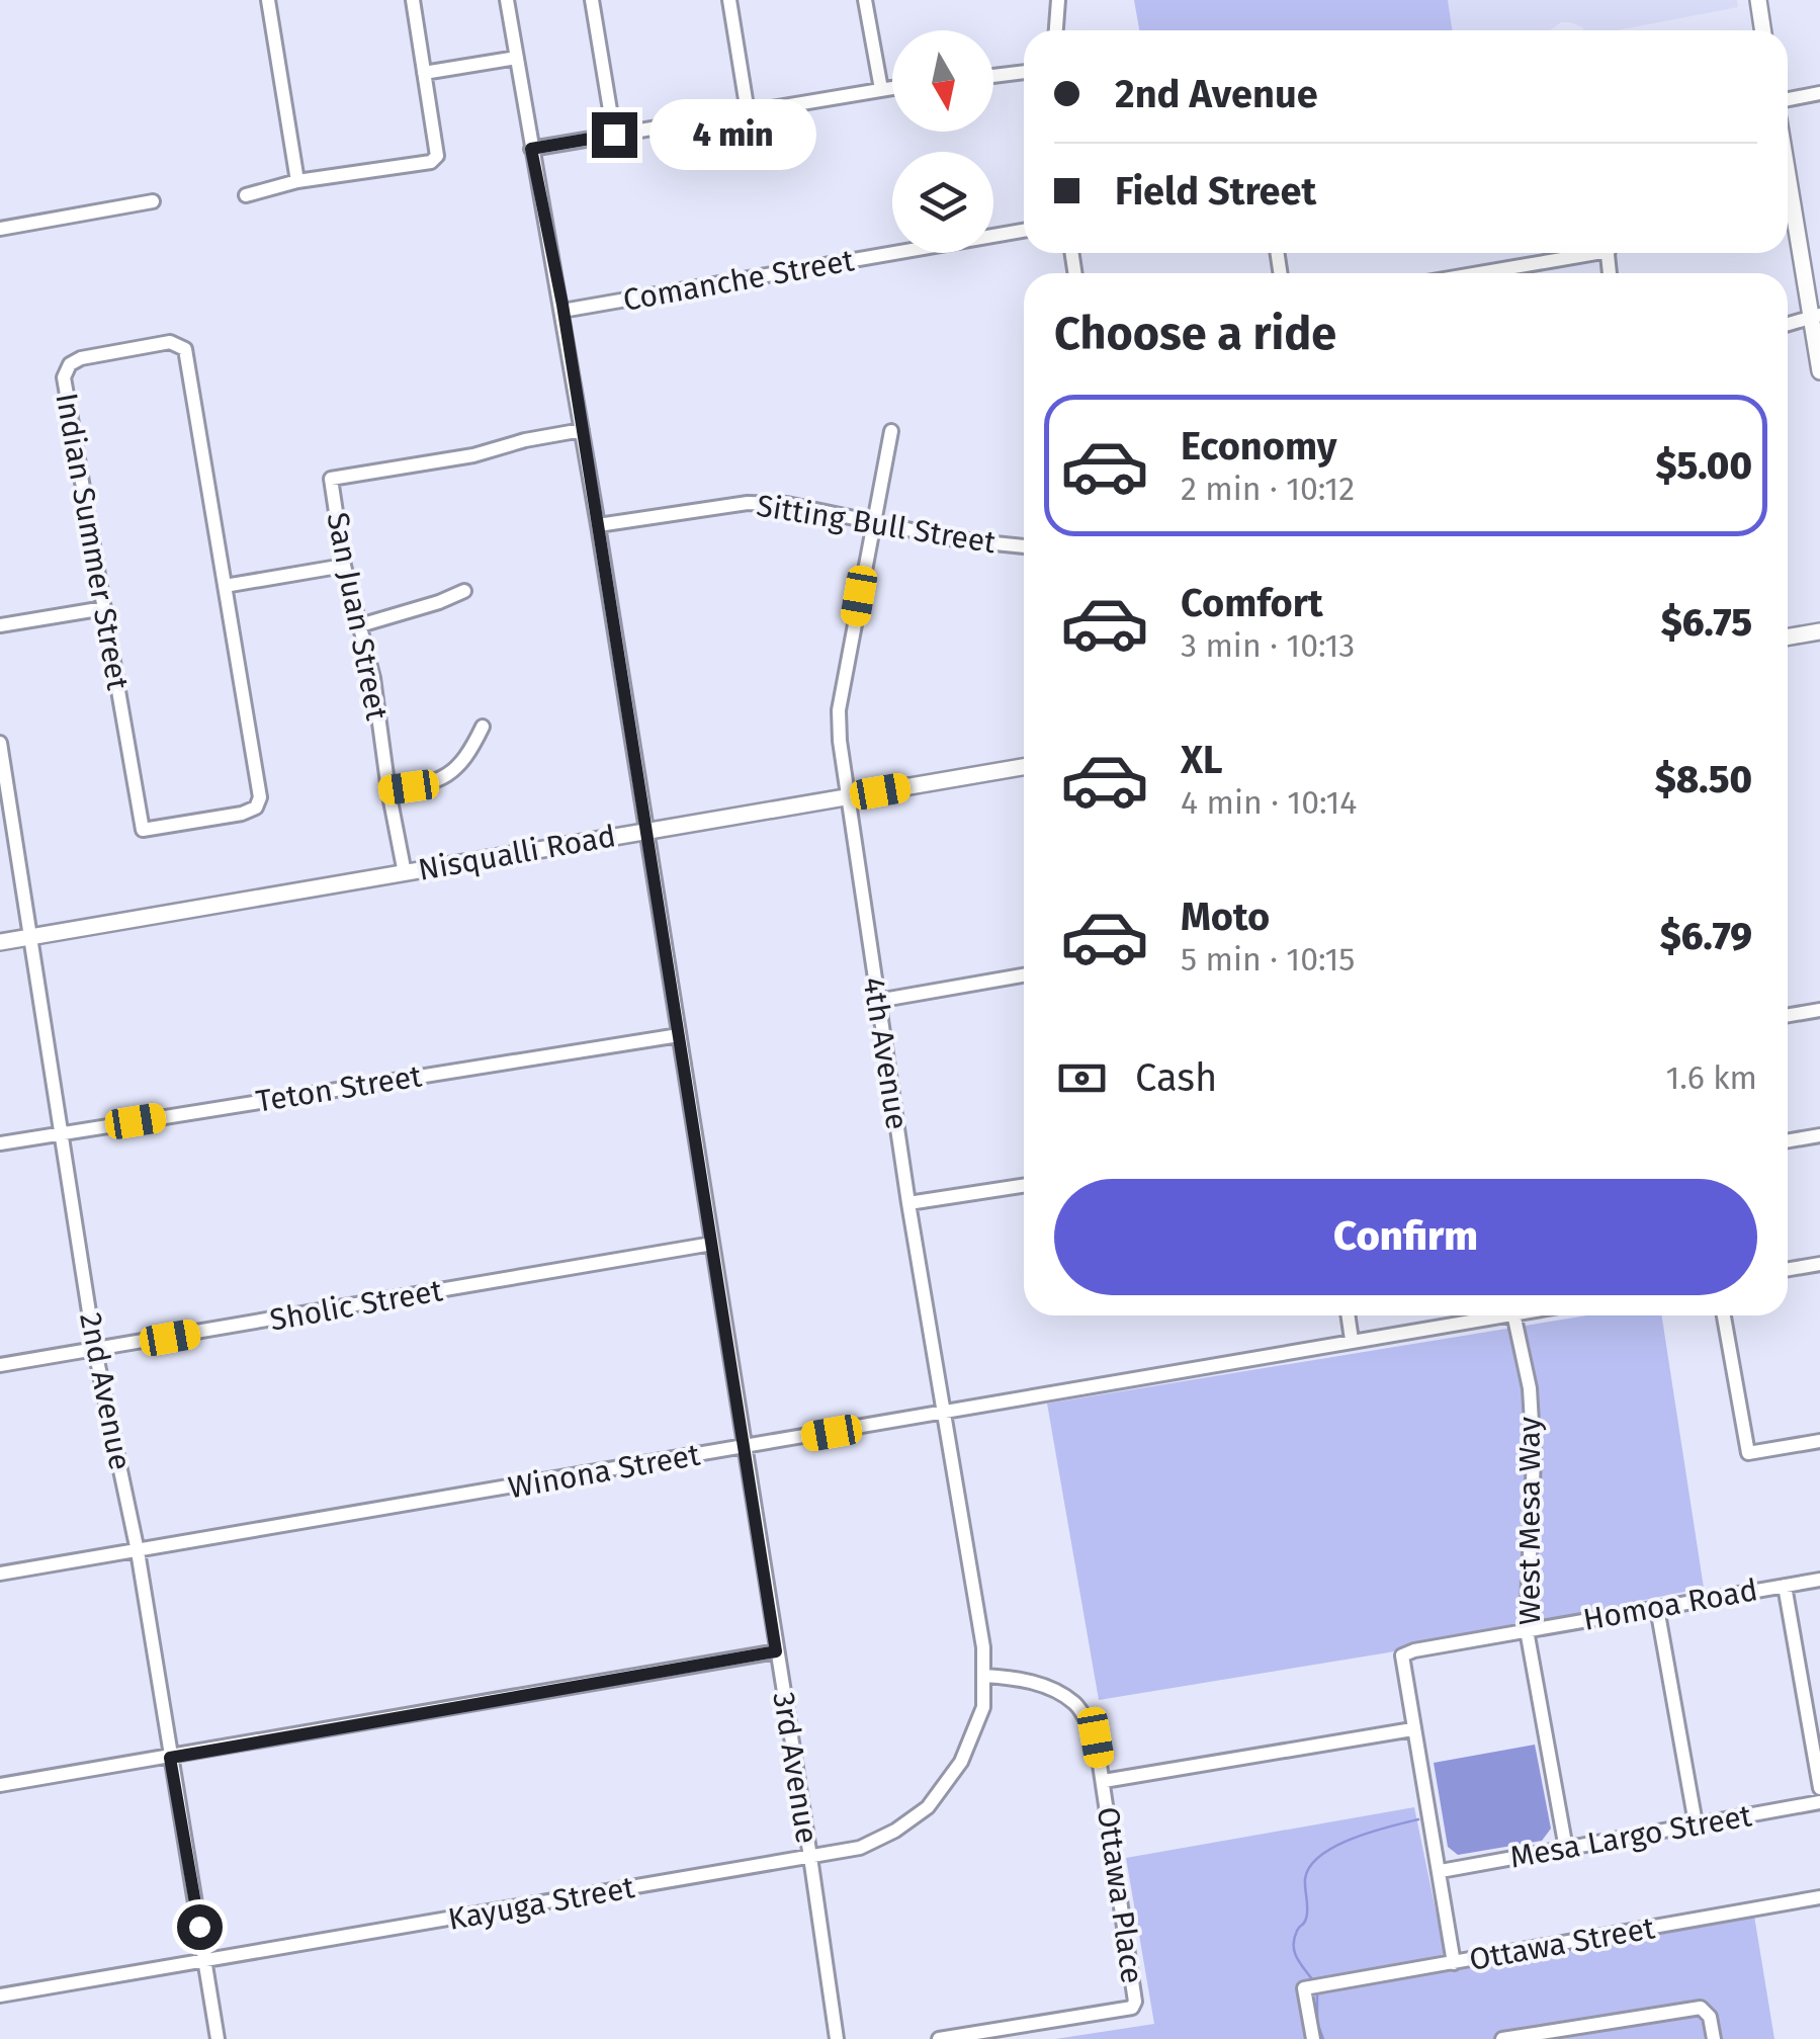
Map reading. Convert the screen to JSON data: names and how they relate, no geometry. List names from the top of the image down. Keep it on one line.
{"streets":{"main road":["Nisqualli Road"],"street":["Comanche Street","Sitting Bull Street","Indian Summer Street","San Juan Street","4th Avenue","Teton Street","Sholic Street","2nd Avenue","Winona Street","West Mesa Way","Homoa Road","3rd Avenue","Mesa Largo Street","Ottawa Place","Kayuga Street","Ottawa Street"]},"crossings":[["Comanche Street","3rd Avenue"],["Sitting Bull Street","4th Avenue"],["Sitting Bull Street","3rd Avenue"],["San Juan Street","Nisqualli Road"],["San Juan Street","3rd Avenue"],["Nisqualli Road","4th Avenue"],["Nisqualli Road","2nd Avenue"],["Nisqualli Road","3rd Avenue"],["4th Avenue","Winona Street"],["4th Avenue","Ottawa Place"],["4th Avenue","Kayuga Street"],["Teton Street","2nd Avenue"],["Teton Street","3rd Avenue"],["Sholic Street","2nd Avenue"],["Sholic Street","3rd Avenue"],["2nd Avenue","Winona Street"],["2nd Avenue","Kayuga Street"],["Winona Street","3rd Avenue"],["West Mesa Way","Homoa Road"],["West Mesa Way","Mesa Largo Street"],["3rd Avenue","Kayuga Street"],["Ottawa Place","Kayuga Street"]],"north":"bottom","page":{"banner":["2nd Avenue","Field Street"],"bubble":"4 min","heading":"Choose a ride","list":[{"name":"Economy","note":"2 min · 10:12","value":"$5.00"},{"name":"Comfort","note":"3 min · 10:13","value":"$6.75"},{"name":"XL","note":"4 min · 10:14","value":"$8.50"},{"name":"Moto","note":"5 min · 10:15","value":"$6.79"}],"pay":["Cash","1.6 km"],"buttons":"Confirm"}}
